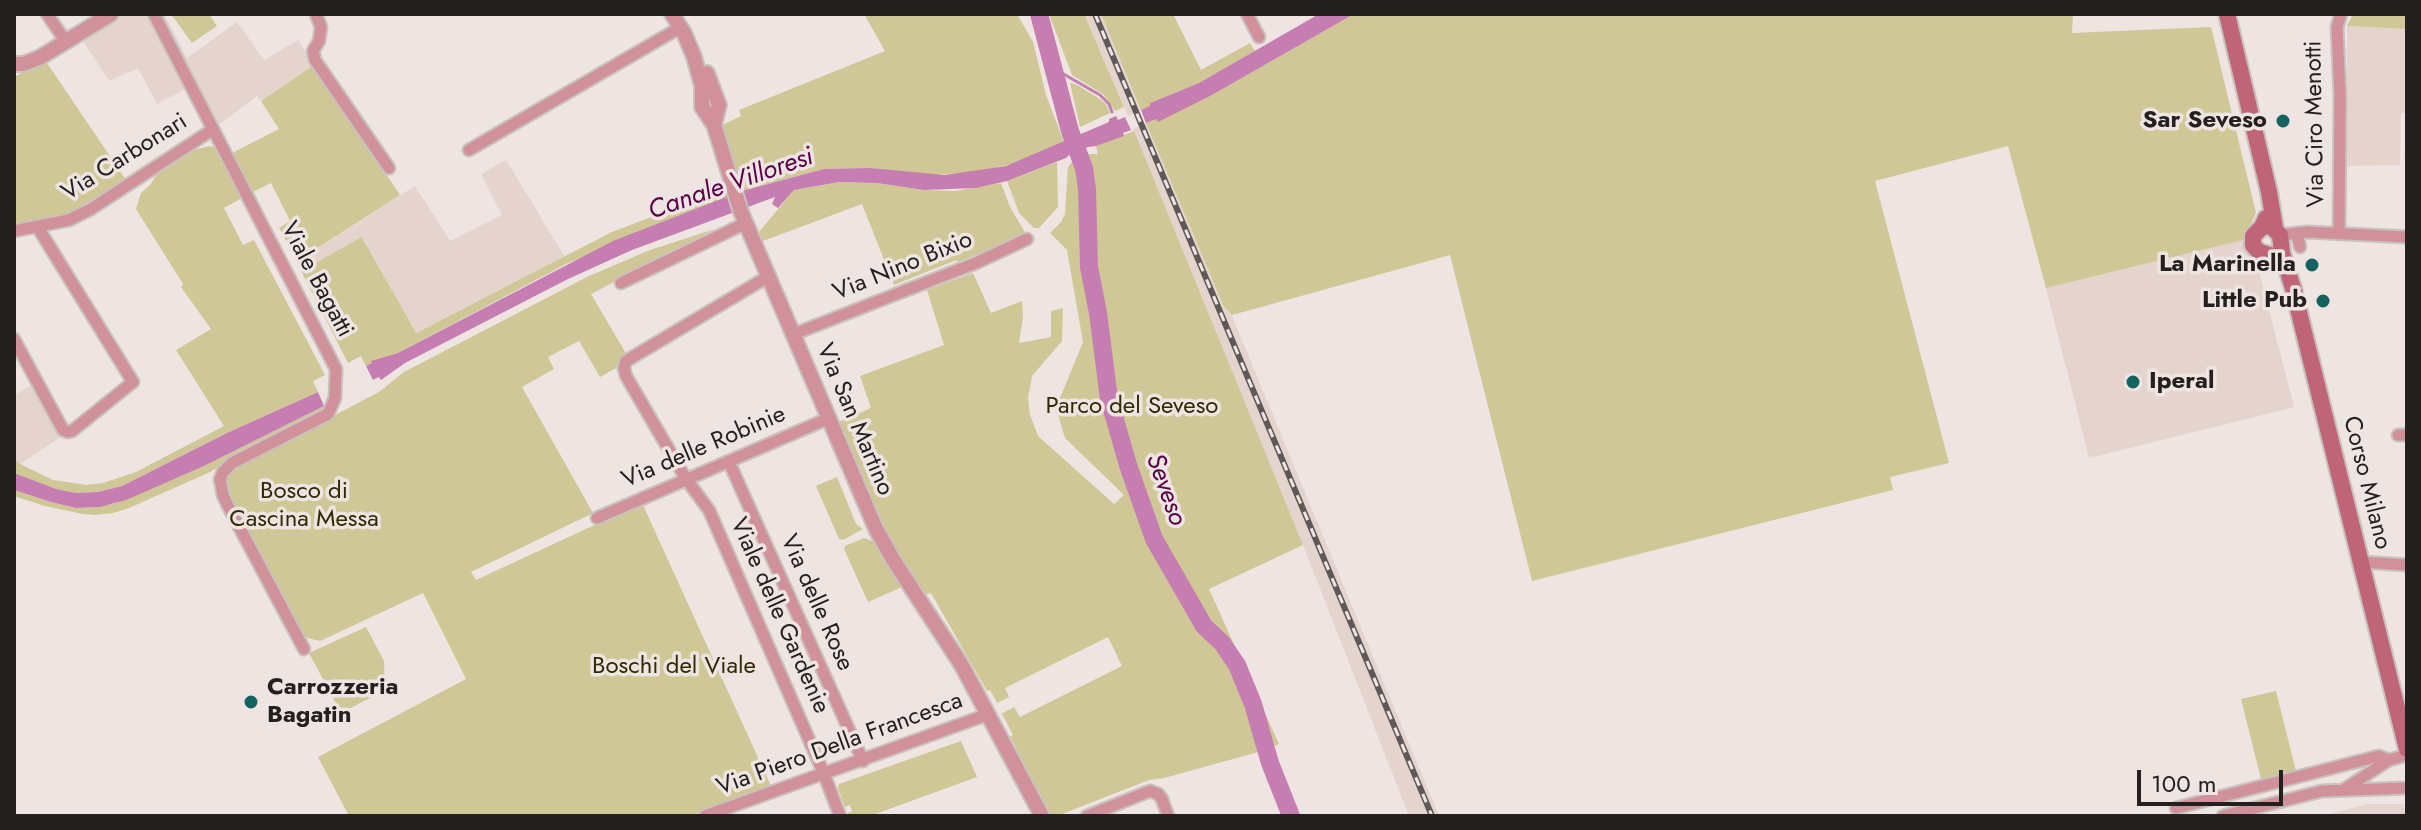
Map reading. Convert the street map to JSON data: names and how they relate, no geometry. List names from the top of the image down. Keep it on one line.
{"streets":{"main road":["Corso Milano"],"street":["Via Ciro Menotti","Via Carbonari","Via Nino Bixio","Viale Bagatti","Via San Martino","Via delle Robinie","Via delle Rose","Viale delle Gardenie","Via Piero Della Francesca"]},"crossings":[["Via Carbonari","Viale Bagatti"],["Via Nino Bixio","Via San Martino"],["Via San Martino","Via delle Robinie"],["Via San Martino","Viale delle Gardenie"],["Via San Martino","Via Piero Della Francesca"],["Via delle Robinie","Via delle Rose"],["Via delle Robinie","Viale delle Gardenie"],["Via delle Rose","Via Piero Della Francesca"],["Viale delle Gardenie","Via Piero Della Francesca"]],"water":["Canale Villoresi","Seveso"],"parks":["Parco del Seveso","Bosco di Cascina Messa","Boschi del Viale"],"places":["Sar Seveso","La Marinella","Little Pub","Iperal","Carrozzeria Bagatin"],"scale_bar":"100 m"}
